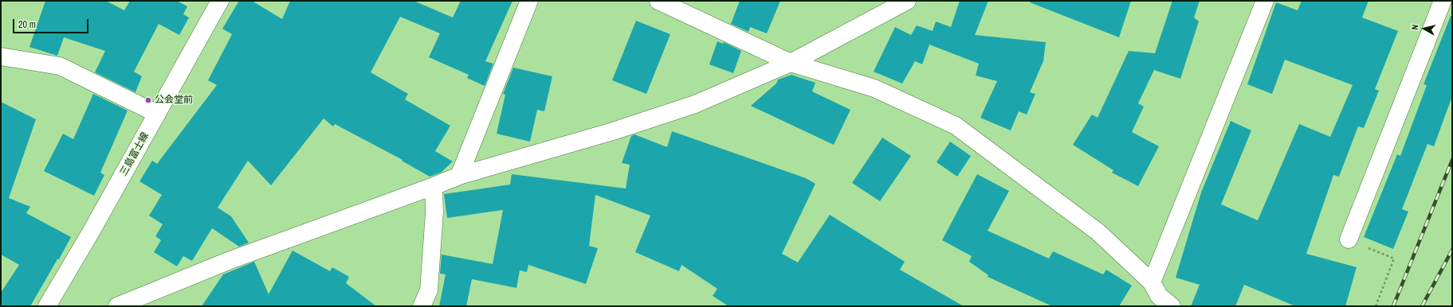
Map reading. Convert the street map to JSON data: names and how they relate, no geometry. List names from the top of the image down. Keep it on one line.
{"streets":{"street":["三島富士線"]},"places":["公会堂前"],"scale_bar":"20 m","north":"left"}
